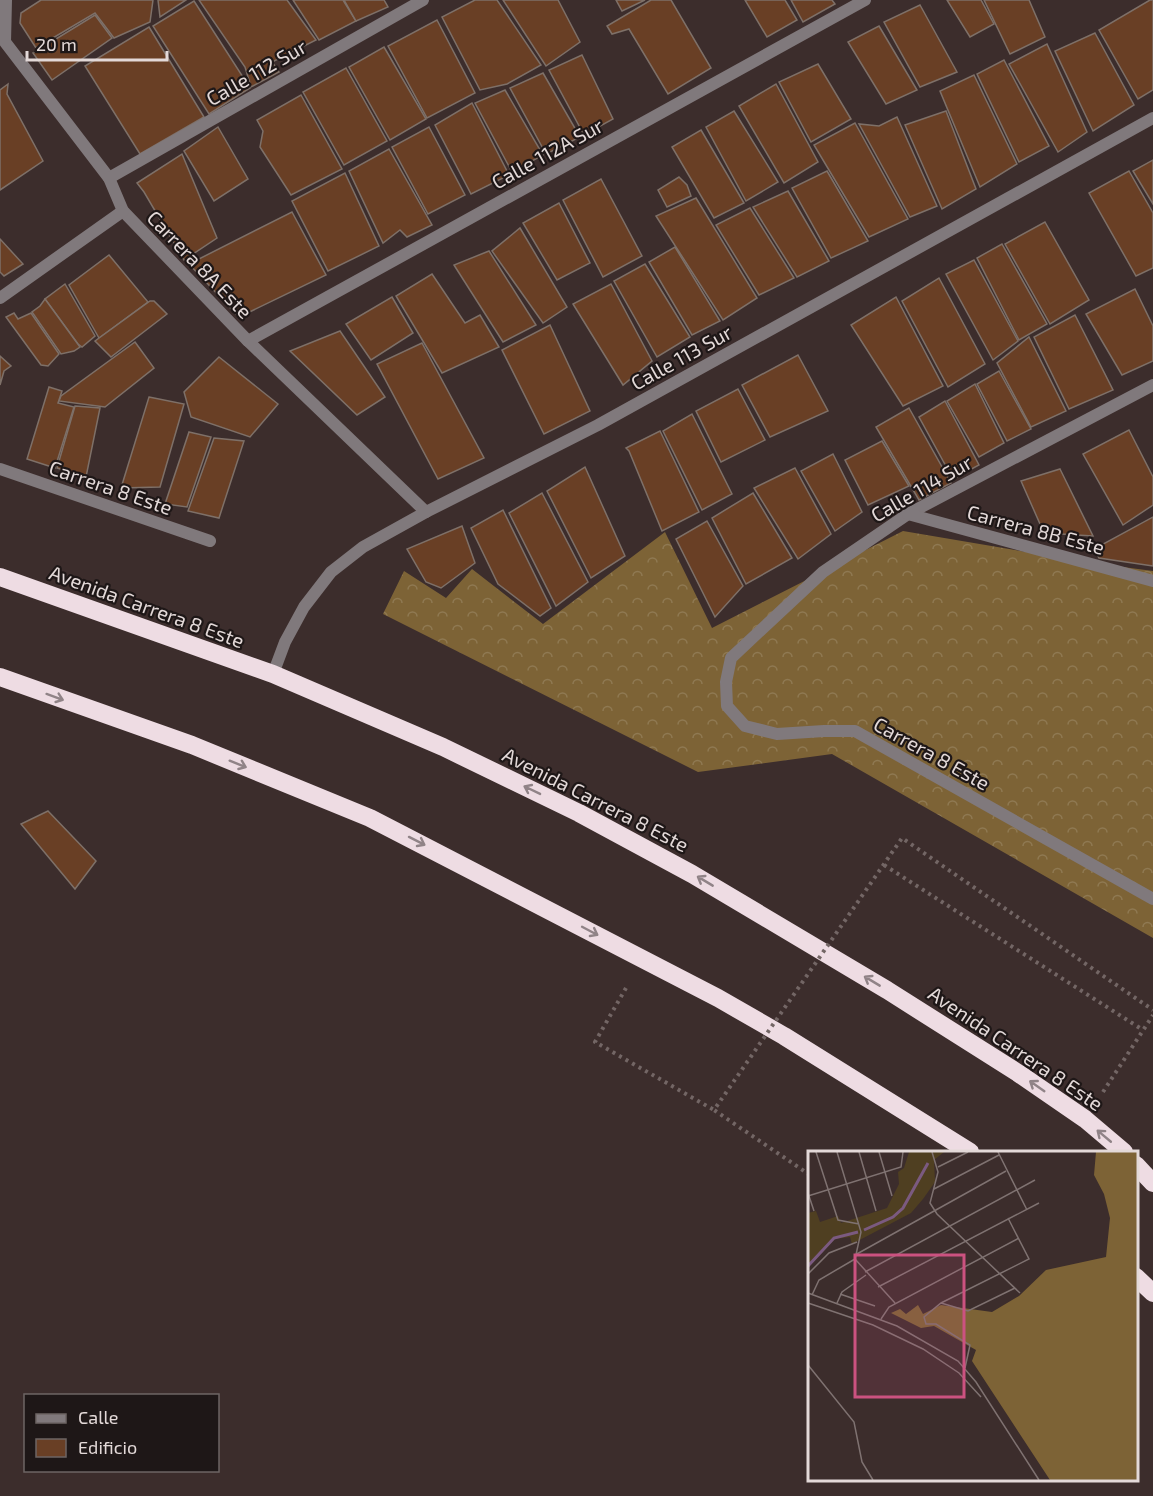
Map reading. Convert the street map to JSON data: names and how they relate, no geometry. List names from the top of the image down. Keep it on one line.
{"streets":{"highway":["Avenida Carrera 8 Este"],"street":["Calle 112 Sur","Calle 112A Sur","Carrera 8A Este","Calle 113 Sur","Carrera 8 Este","Calle 114 Sur","Carrera 8B Este"]},"crossings":[["Calle 112 Sur","Carrera 8A Este"],["Calle 112A Sur","Carrera 8A Este"],["Carrera 8A Este","Calle 113 Sur"],["Calle 113 Sur","Avenida Carrera 8 Este"],["Carrera 8 Este","Calle 114 Sur"],["Calle 114 Sur","Carrera 8B Este"]],"legend":["Calle","Edificio"],"scale_bar":"20 m"}
